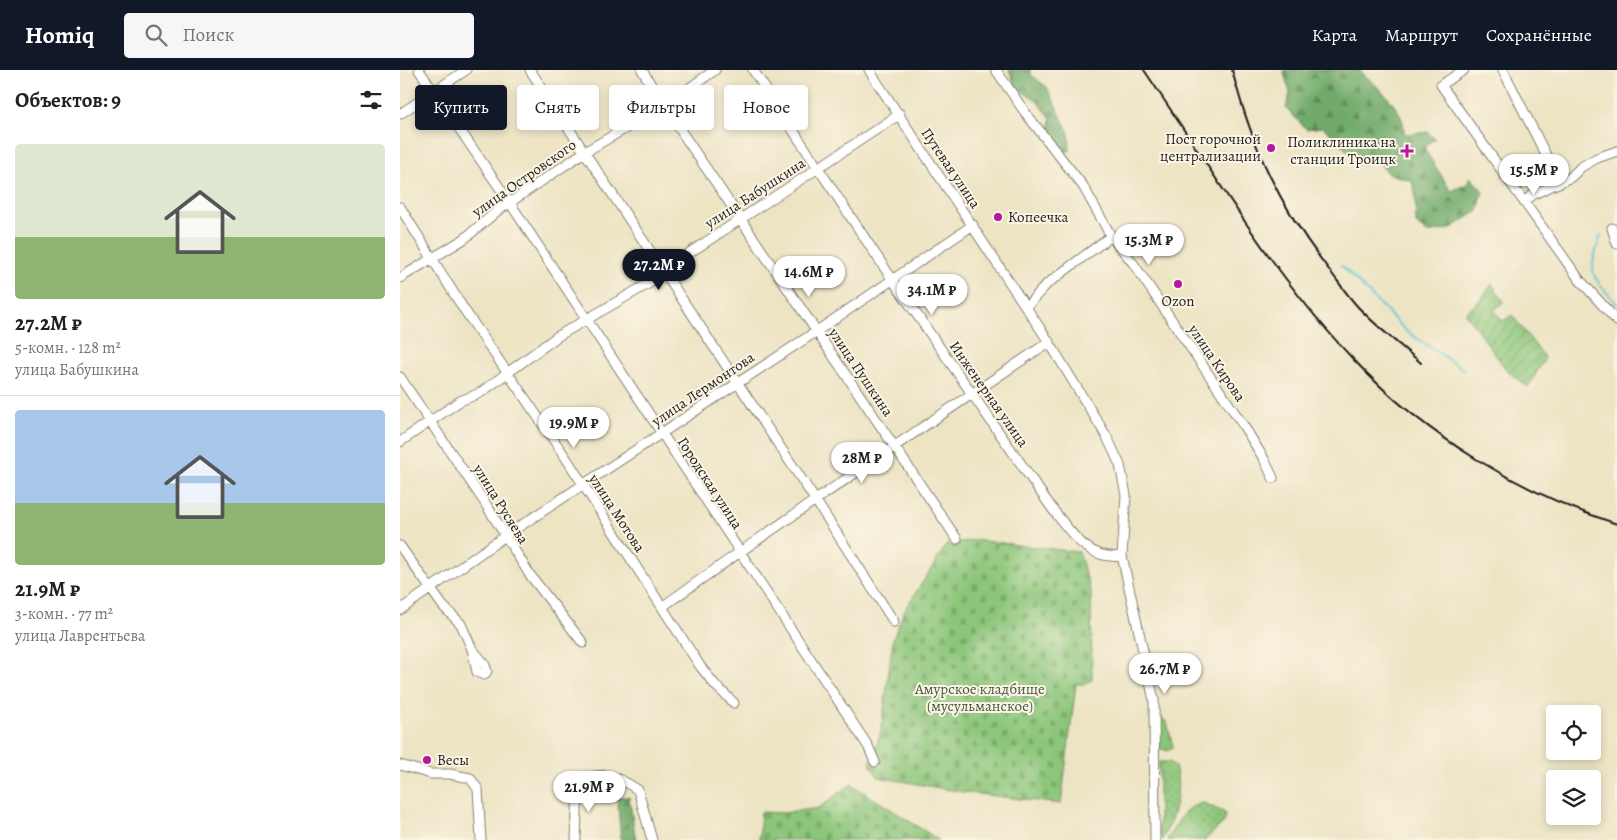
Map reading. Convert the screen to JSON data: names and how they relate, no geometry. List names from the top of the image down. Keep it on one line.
{"streets":{"street":["Путевая улица","улица Островского","улица Бабушкина","улица Кирова","улица Пушкина","улица Лермонтова","Инженерная улица","Городская улица","улица Русяева","улица Мотова"]},"crossings":[["Путевая улица","улица Бабушкина"],["Путевая улица","улица Лермонтова"],["Путевая улица","Инженерная улица"],["улица Островского","Городская улица"],["улица Островского","улица Мотова"],["улица Бабушкина","улица Пушкина"],["улица Бабушкина","Инженерная улица"],["улица Бабушкина","Городская улица"],["улица Бабушкина","улица Русяева"],["улица Бабушкина","улица Мотова"],["улица Пушкина","улица Лермонтова"],["улица Лермонтова","Инженерная улица"],["улица Лермонтова","Городская улица"],["улица Лермонтова","улица Русяева"],["улица Лермонтова","улица Мотова"]],"parks":["Амурское кладбище (мусульманское)"],"places":{"other":["Пост горочной централизации","Копеечка","Ozon","Весы"],"health":["Поликлиника на станции Троицк"]},"page":{"header":"Homiq","search":"Поиск","nav":["Карта","Маршрут","Сохранённые"],"heading":"Объектов: 9","chip":["Купить","Снять","Фильтры","Новое"],"list":[{"name":"27.2M ₽","note":"5-комн. · 128 m² · улица Бабушкина"},{"name":"21.9M ₽","note":"3-комн. · 77 m² · улица Лаврентьева"}],"price":["15.5M ₽","15.3M ₽","27.2M ₽","14.6M ₽","34.1M ₽","19.9M ₽","28M ₽","26.7M ₽","21.9M ₽"]}}
